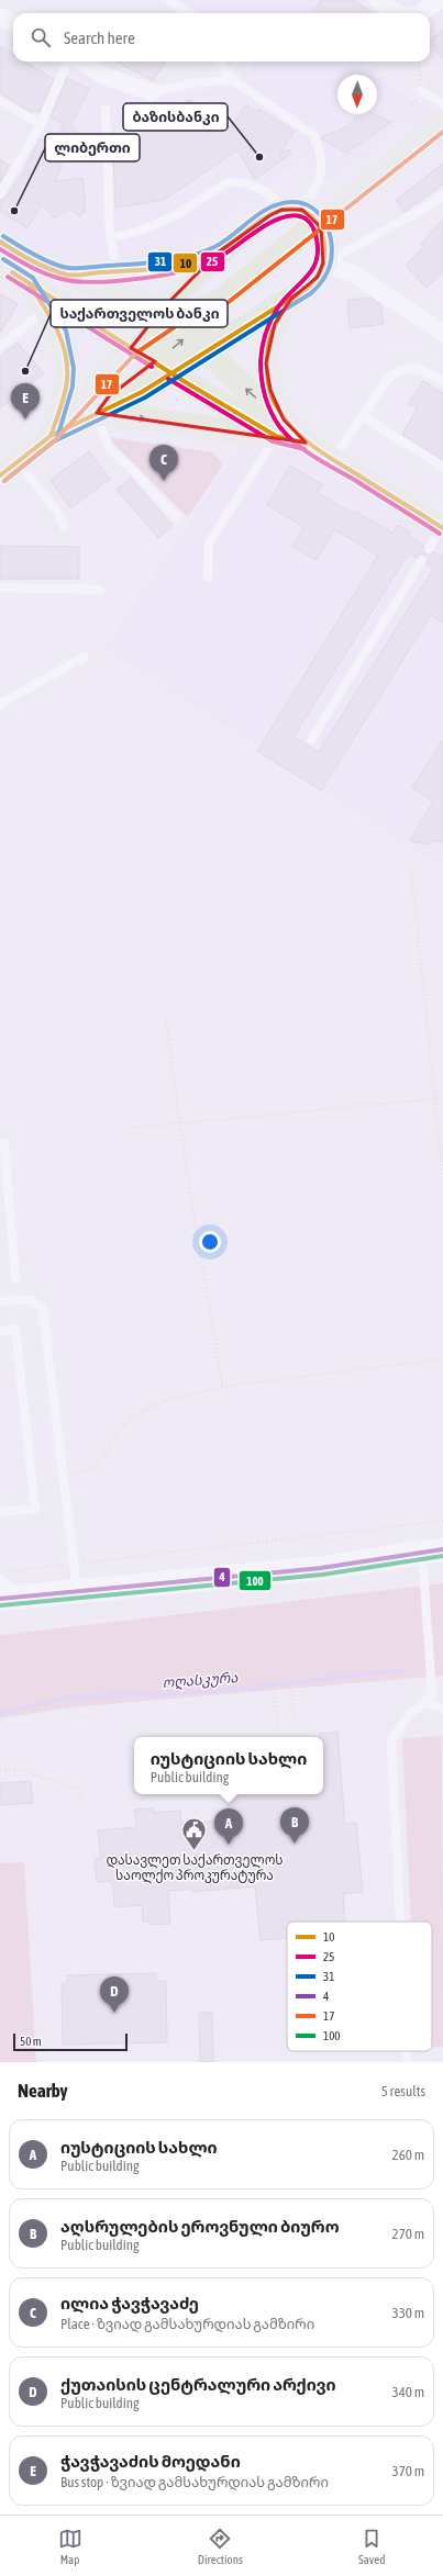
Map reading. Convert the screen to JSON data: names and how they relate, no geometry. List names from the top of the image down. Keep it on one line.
{"water":["ოღასკურა"],"places":{"other":["ბაზისბანკი","ლიბერთი","საქართველოს ბანკი"],"public building":["დასავლეთ საქართველოს საოლქო პროკურატურა"]},"lines":["transit line 17","transit line 31","transit line 10","transit line 25","transit line 4","transit line 100"],"legend":["10","25","31","4","17","100"],"scale_bar":"50 m","north":"bottom","page":{"search":"Search here","pins":["E","C","B","A","D"],"popup":["იუსტიციის სახლი","Public building"],"scale":"50 m","heading":["Nearby","5 results"],"list":[{"mark":"A","name":"იუსტიციის სახლი","note":"Public building","value":"260 m"},{"mark":"B","name":"აღსრულების ეროვნული ბიურო","note":"Public building","value":"270 m"},{"mark":"C","name":"ილია ჭავჭავაძე","note":"Place · ზვიად გამსახურდიას გამზირი","value":"330 m"},{"mark":"D","name":"ქუთაისის ცენტრალური არქივი","note":"Public building","value":"340 m"},{"mark":"E","name":"ჭავჭავაძის მოედანი","note":"Bus stop · ზვიად გამსახურდიას გამზირი","value":"370 m"}],"nav":["Map","Directions","Saved"]}}
